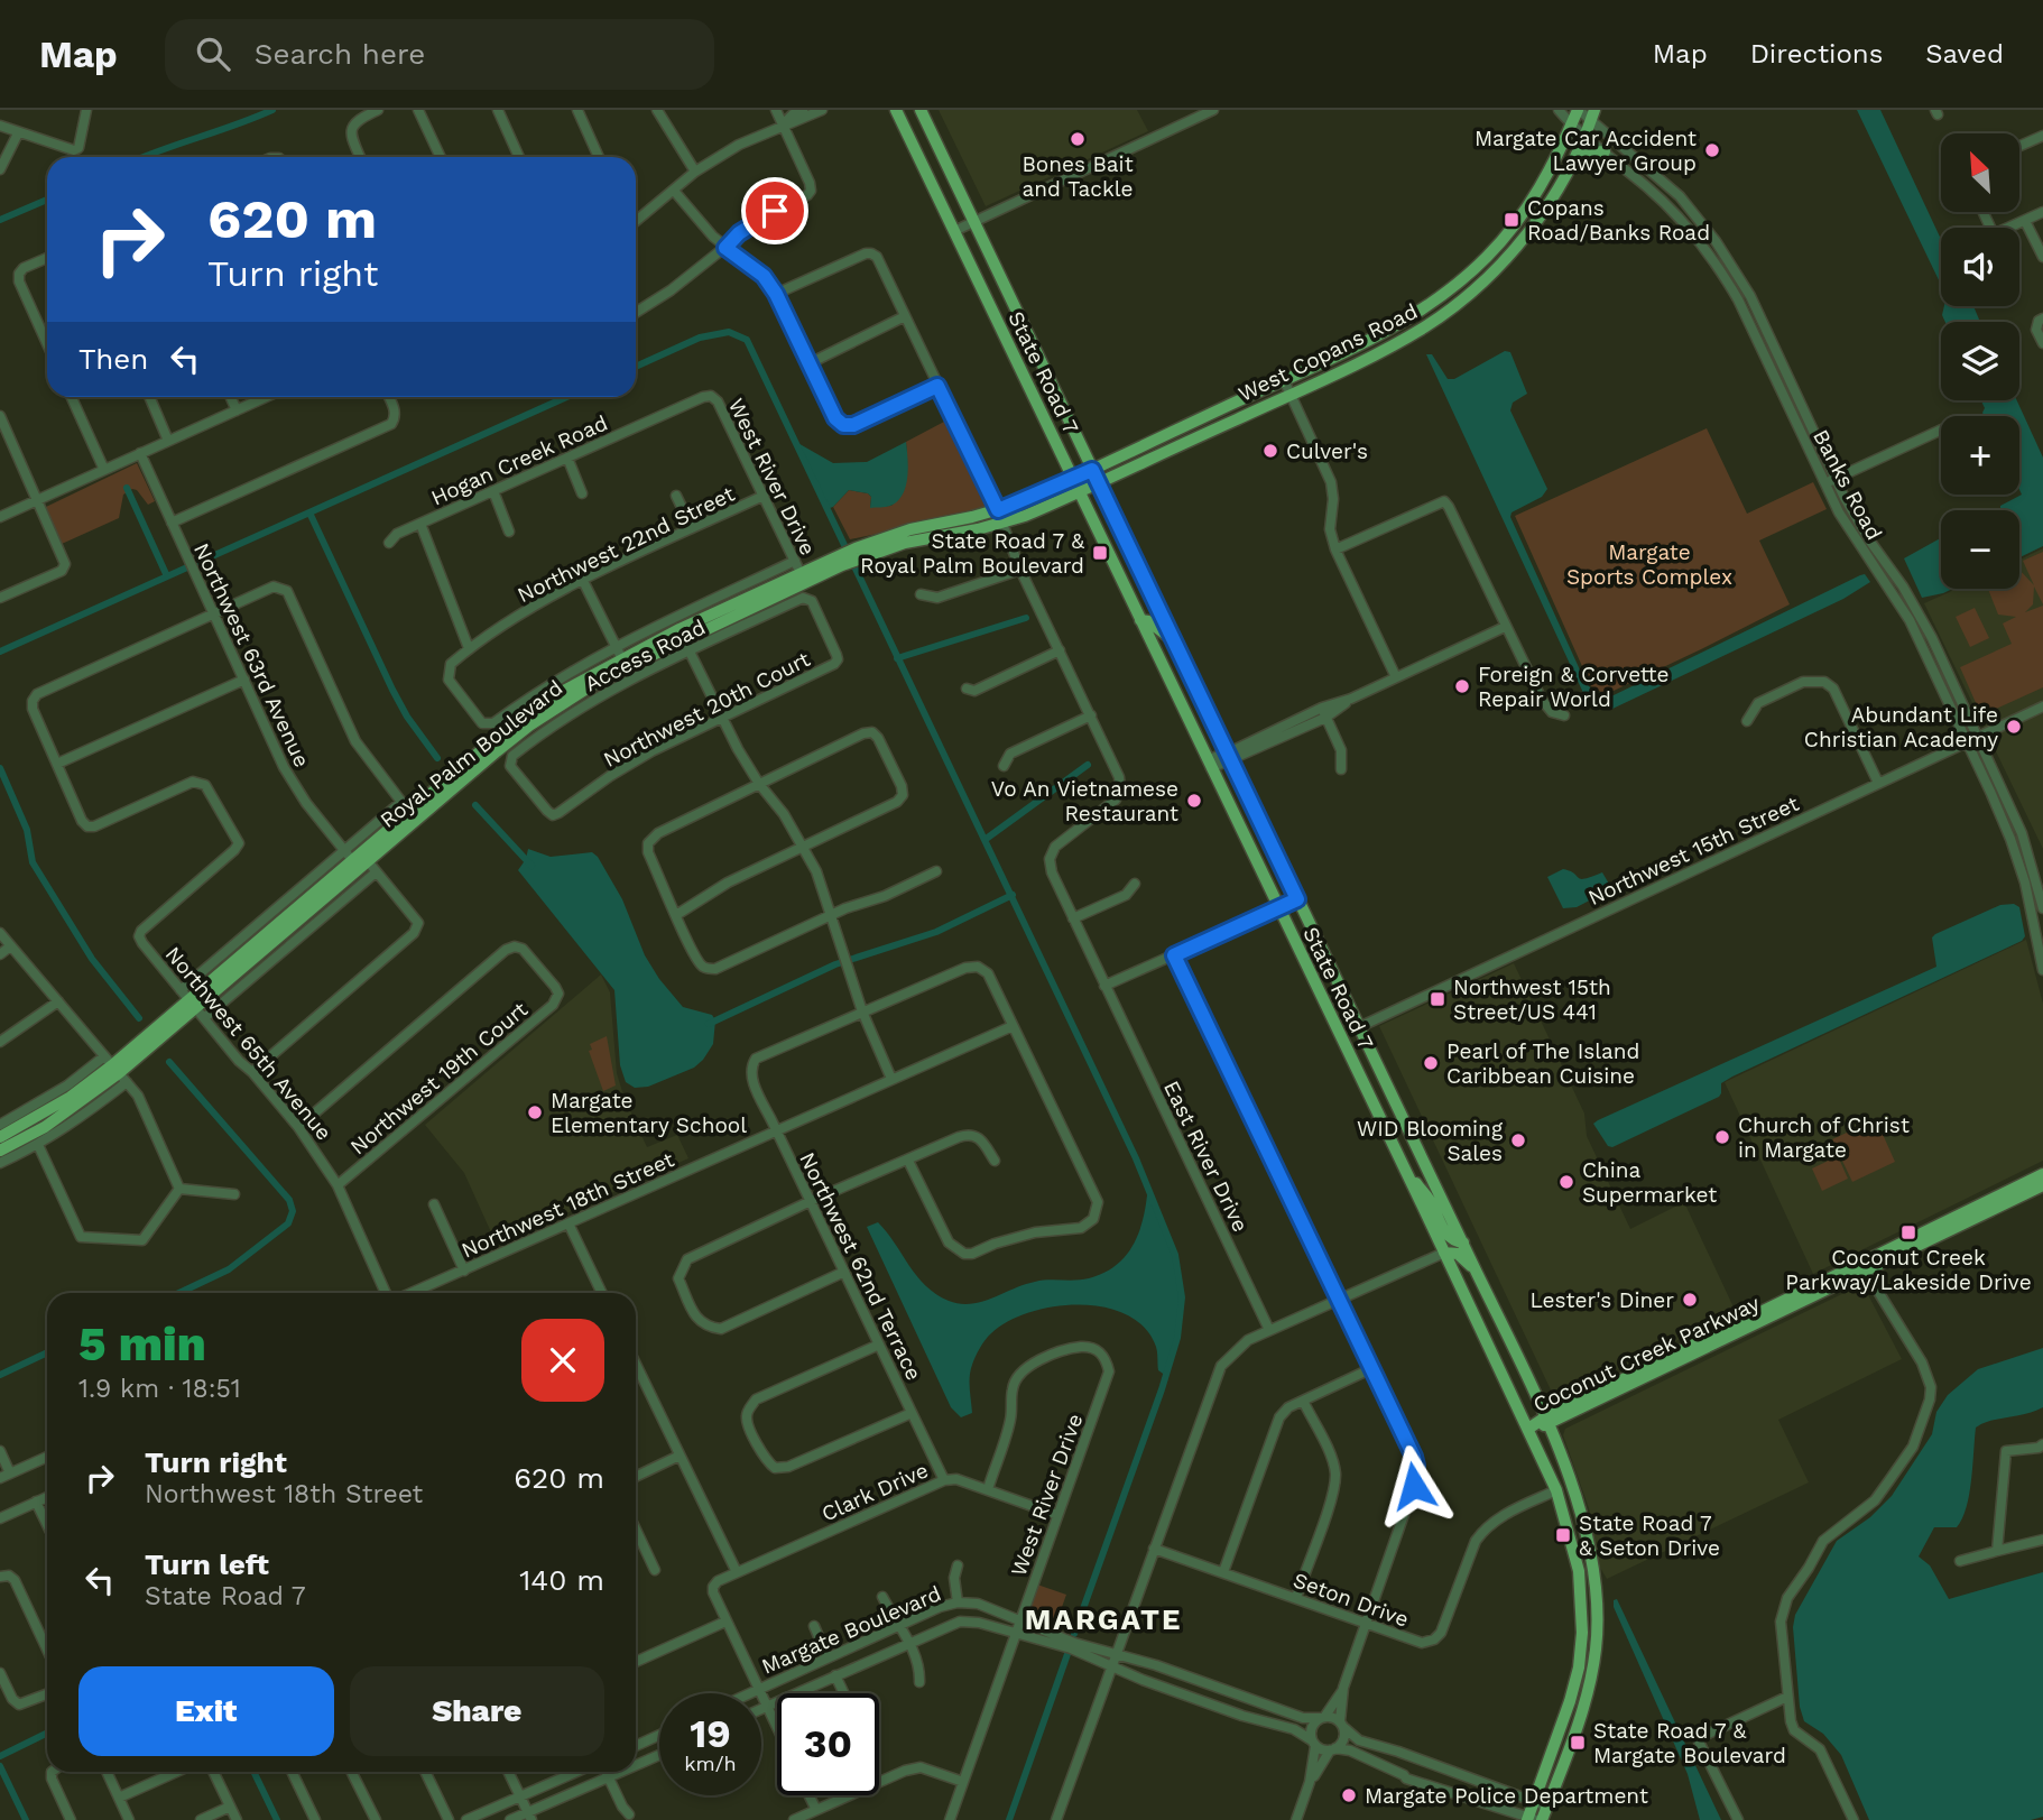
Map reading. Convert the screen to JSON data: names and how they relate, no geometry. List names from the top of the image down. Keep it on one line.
{"streets":{"main road":["West Copans Road","State Road 7","Royal Palm Boulevard","Coconut Creek Parkway"],"street":["Hogan Creek Road","West River Drive","Banks Road","Northwest 22nd Street","Northwest 63rd Avenue","Access Road","Northwest 20th Court","Northwest 15th Street","Northwest 65th Avenue","Northwest 19th Court","East River Drive","Northwest 18th Street","Northwest 62nd Terrace","Clark Drive","Seton Drive","Margate Boulevard"]},"crossings":[["West Copans Road","State Road 7"],["West Copans Road","Banks Road"],["West Copans Road","Royal Palm Boulevard"],["State Road 7","Royal Palm Boulevard"],["State Road 7","Northwest 15th Street"],["State Road 7","Coconut Creek Parkway"],["State Road 7","Seton Drive"],["Hogan Creek Road","West River Drive"],["West River Drive","Northwest 22nd Street"],["West River Drive","Access Road"],["West River Drive","Royal Palm Boulevard"],["West River Drive","Clark Drive"],["West River Drive","Margate Boulevard"],["Banks Road","Northwest 15th Street"],["Northwest 22nd Street","Access Road"],["Northwest 63rd Avenue","Royal Palm Boulevard"],["Access Road","Northwest 20th Court"],["Royal Palm Boulevard","Northwest 65th Avenue"],["Royal Palm Boulevard","East River Drive"],["Northwest 65th Avenue","Northwest 19th Court"],["Northwest 18th Street","Northwest 62nd Terrace"],["Northwest 62nd Terrace","Clark Drive"]],"districts":["MARGATE"],"parks":["Margate Sports Complex"],"places":{"other":["Bones Bait and Tackle","Margate Car Accident Lawyer Group","Culver's","Foreign & Corvette Repair World","Abundant Life Christian Academy","Vo An Vietnamese Restaurant","Pearl of The Island Caribbean Cuisine","Margate Elementary School","Church of Christ in Margate","WID Blooming Sales","China Supermarket","Lester's Diner","Margate Police Department"],"transit":["Copans Road/Banks Road","State Road 7 & Royal Palm Boulevard","Northwest 15th Street/US 441","Coconut Creek Parkway/Lakeside Drive","State Road 7 & Seton Drive","State Road 7 & Margate Boulevard"]},"north":"top left","page":{"header":"Map","search":"Search here","nav":["Map","Directions","Saved"],"map_buttons":["+","−"],"turn":["620 m","Turn right"],"then":"Then","heading":["5 min","1.9 km · 18:51"],"list":[{"name":"Turn right","note":"Northwest 18th Street","value":"620 m"},{"name":"Turn left","note":"State Road 7","value":"140 m"}],"buttons":["Exit","Share"],"speed":"19 km/h","limit":"30"}}
